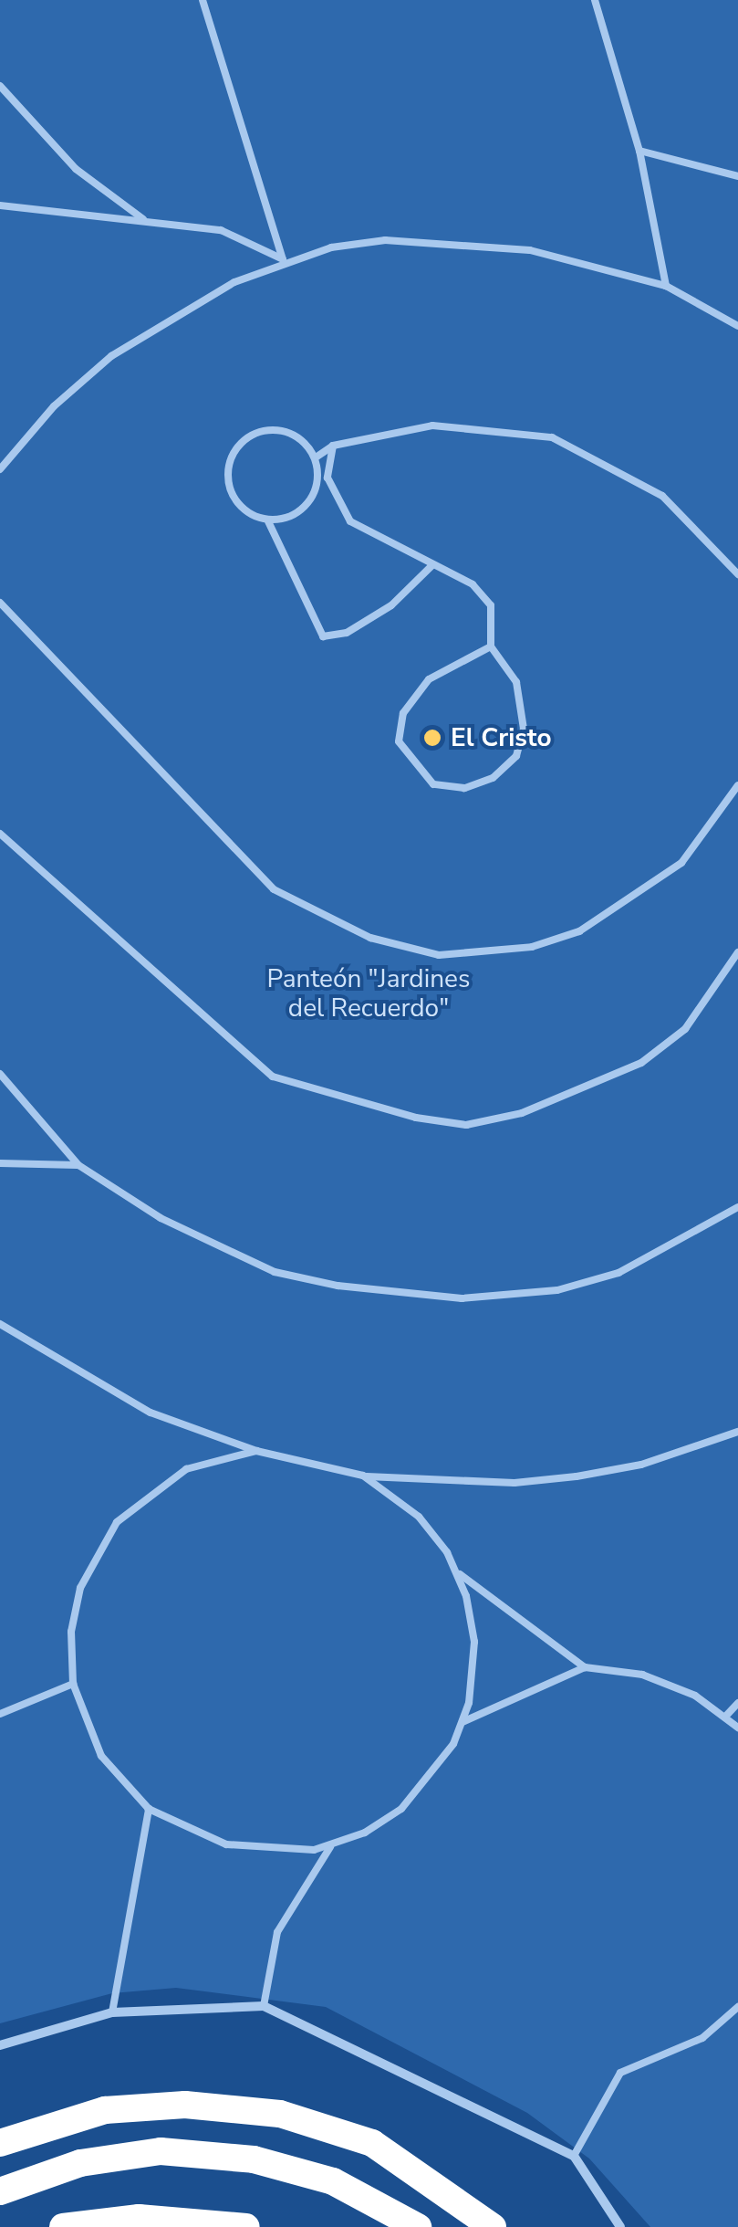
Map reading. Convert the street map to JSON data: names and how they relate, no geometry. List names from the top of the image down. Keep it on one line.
{"parks":["Panteón \"Jardines del Recuerdo\""],"places":["El Cristo"]}
